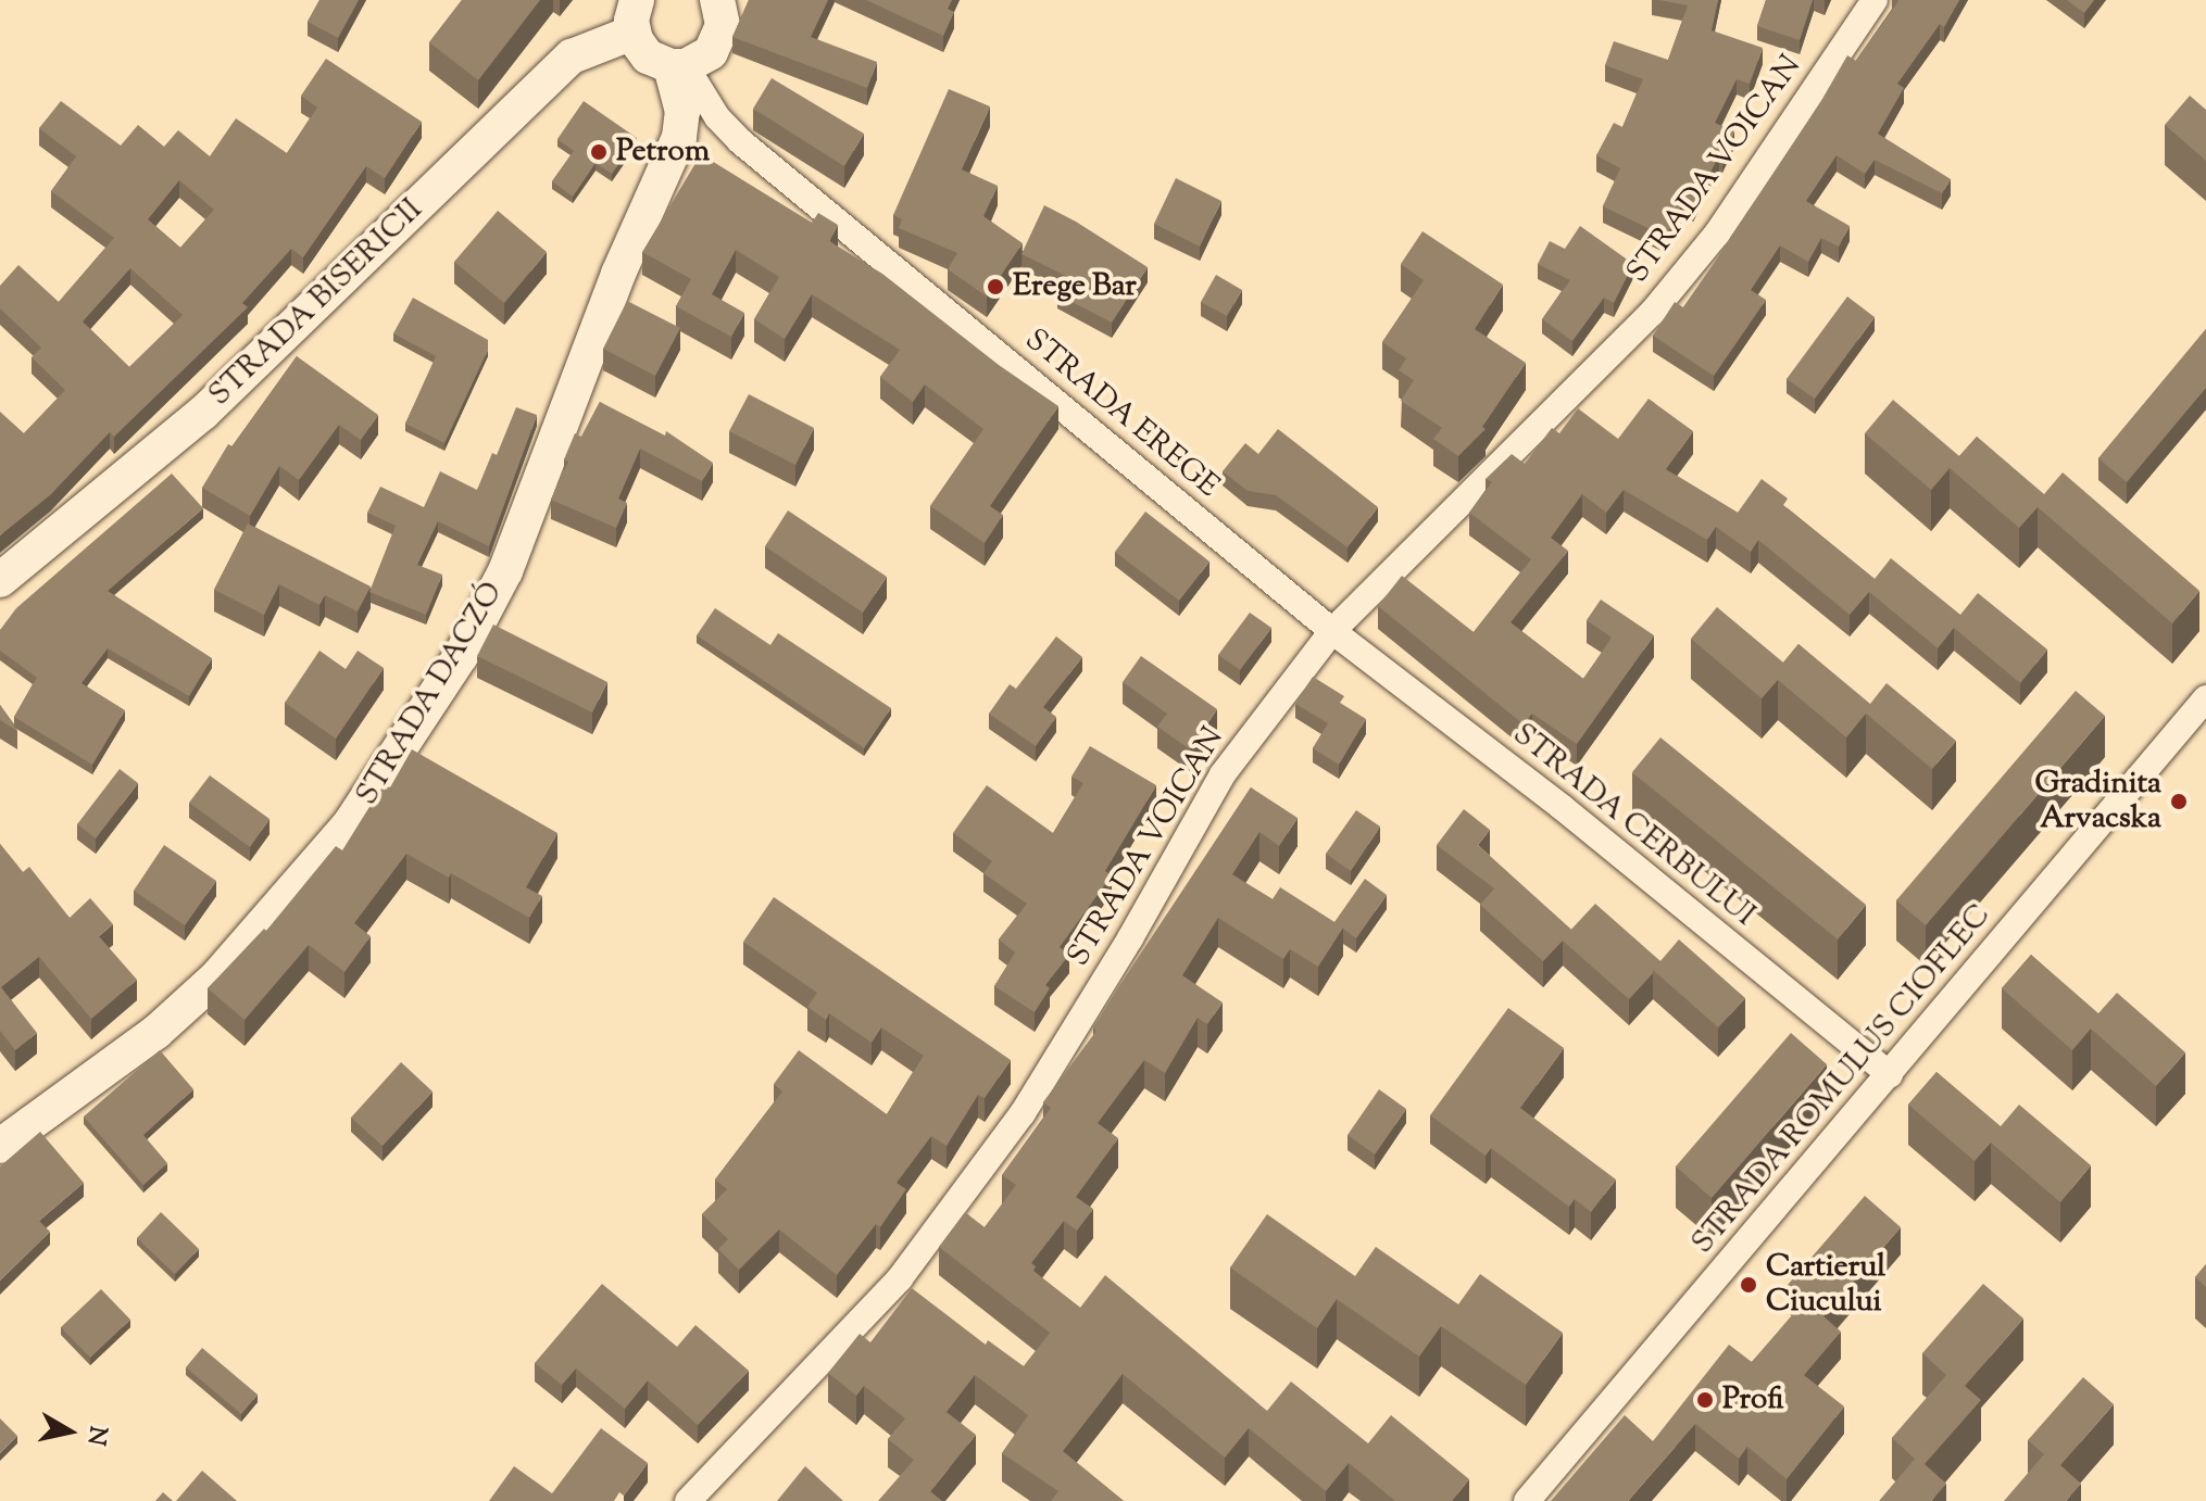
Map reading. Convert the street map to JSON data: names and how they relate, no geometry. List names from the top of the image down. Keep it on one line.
{"streets":{"street":["STRADA VOICAN","STRADA BISERICII","STRADA EREGE","STRADA DACZÓ","STRADA CERBULUI","STRADA ROMULUS CIOFLEC"]},"crossings":[["STRADA VOICAN","STRADA EREGE"],["STRADA VOICAN","STRADA CERBULUI"],["STRADA EREGE","STRADA DACZÓ"],["STRADA EREGE","STRADA CERBULUI"],["STRADA CERBULUI","STRADA ROMULUS CIOFLEC"]],"places":["Petrom","Erege Bar","Gradinita Arvacska","Cartierul Ciucului","Profi"],"north":"right"}
